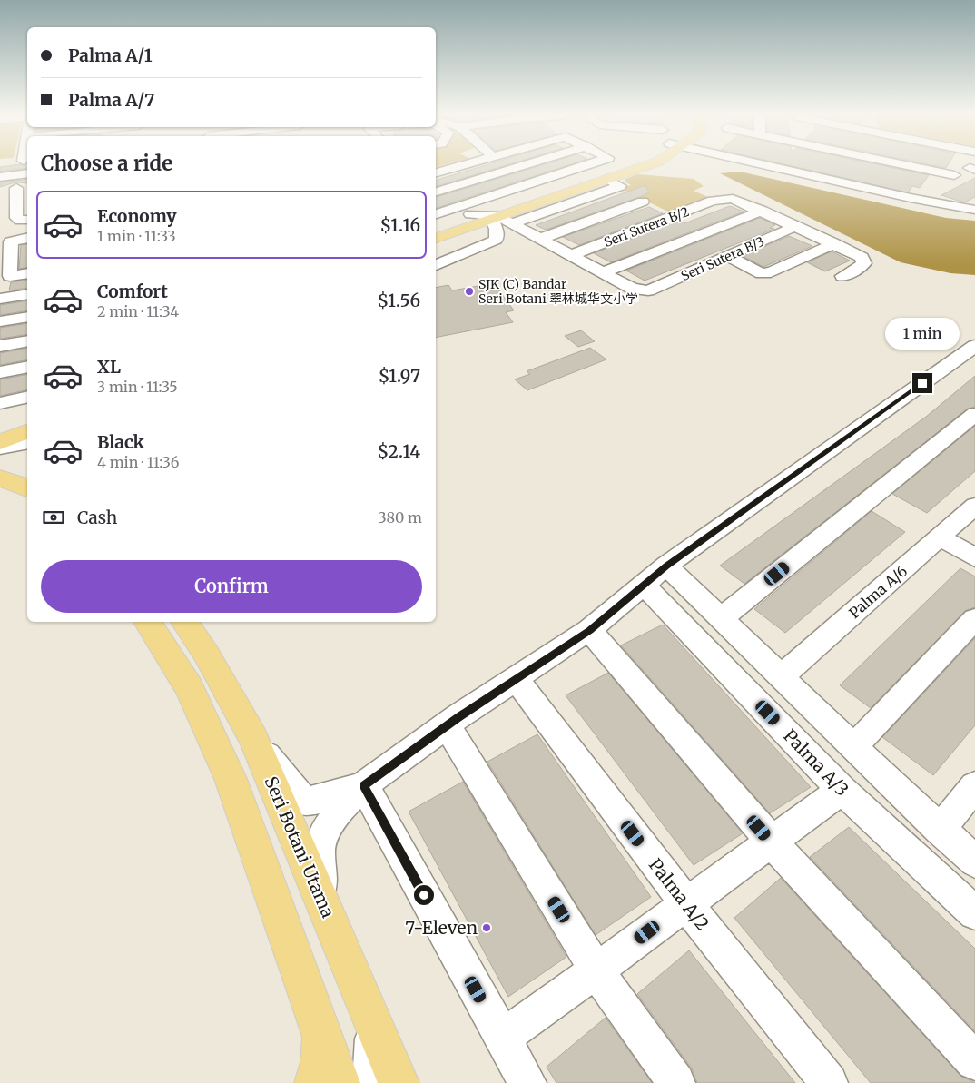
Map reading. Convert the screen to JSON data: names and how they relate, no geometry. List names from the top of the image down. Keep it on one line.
{"streets":{"main road":["Seri Botani Utama"],"street":["Seri Sutera B/2","Seri Sutera B/3","Palma A/6","Palma A/3","Palma A/2"]},"places":["SJK (C) Bandar Seri Botani 翠林城华文小学","7-Eleven"],"page":{"banner":["Palma A/1","Palma A/7"],"heading":"Choose a ride","list":[{"name":"Economy","note":"1 min · 11:33","value":"$1.16"},{"name":"Comfort","note":"2 min · 11:34","value":"$1.56"},{"name":"XL","note":"3 min · 11:35","value":"$1.97"},{"name":"Black","note":"4 min · 11:36","value":"$2.14"}],"bubble":"1 min","pay":["Cash","380 m"],"buttons":"Confirm"}}
